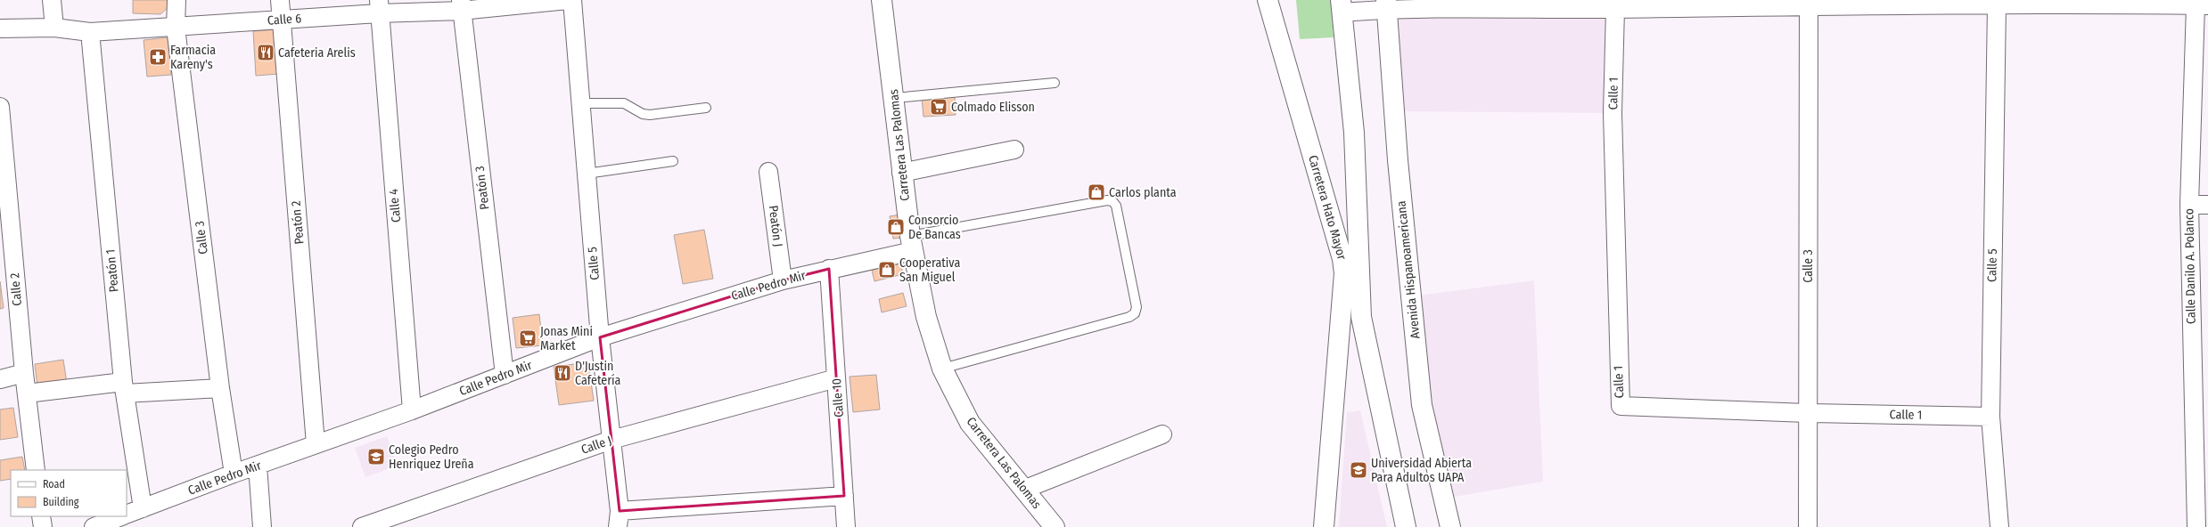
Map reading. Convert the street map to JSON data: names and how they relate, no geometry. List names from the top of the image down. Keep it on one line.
{"streets":{"street":["Calle 6","Calle 1","Carretera Las Palomas","Peatón 3","Calle 4","Carretera Hato Mayor","Peatón 2","Peatón J","Calle 3","Calle 5","Calle Danilo A. Polanco","Avenida Hispanoamericana","Peatón 1","Calle Pedro Mir","Calle 2","Calle 10","Calle J"]},"crossings":[["Calle 6","Peatón 3"],["Calle 6","Calle 4"],["Calle 6","Peatón 2"],["Calle 6","Calle 3"],["Calle 6","Peatón 1"],["Calle 1","Calle 3"],["Calle 1","Calle 5"],["Carretera Las Palomas","Calle Pedro Mir"],["Peatón 3","Calle Pedro Mir"],["Calle 4","Calle Pedro Mir"],["Peatón 2","Calle Pedro Mir"],["Peatón J","Calle Pedro Mir"],["Calle 3","Calle Pedro Mir"],["Calle 5","Calle Pedro Mir"],["Calle 5","Calle J"],["Peatón 1","Calle Pedro Mir"],["Calle Pedro Mir","Calle 10"],["Calle 10","Calle J"]],"places":{"restaurant":["Cafeteria Arelis","D'Justin Cafetería"],"pharmacy":["Farmacia Kareny's"],"supermarket":["Colmado Elisson","Jonas Mini Market"],"shop":["Carlos planta","Consorcio De Bancas","Cooperativa San Miguel"],"school or university":["Colegio Pedro Henriquez Ureña","Universidad Abierta Para Adultos UAPA"]},"legend":["Road","Building"]}
